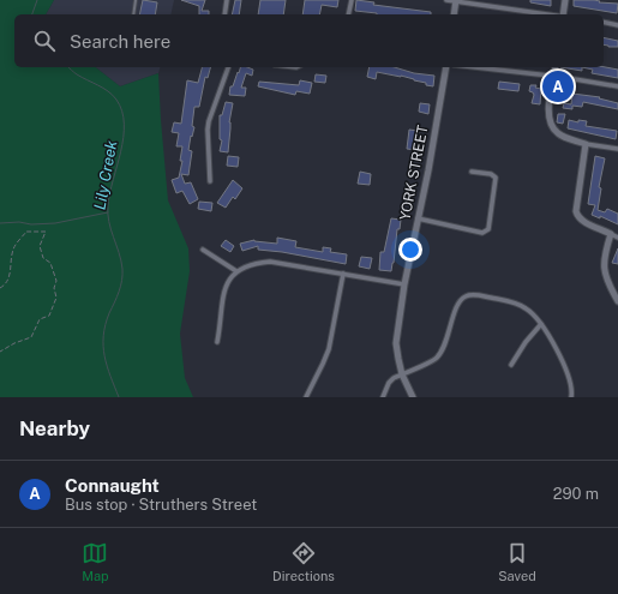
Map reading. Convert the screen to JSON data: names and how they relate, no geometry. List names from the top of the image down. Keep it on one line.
{"streets":{"street":["YORK STREET"]},"water":["Lily Creek"],"page":{"search":"Search here","pins":"A","heading":"Nearby","list":[{"mark":"A","name":"Connaught","note":"Bus stop · Struthers Street","value":"290 m"}],"nav":["Map","Directions","Saved"]}}
